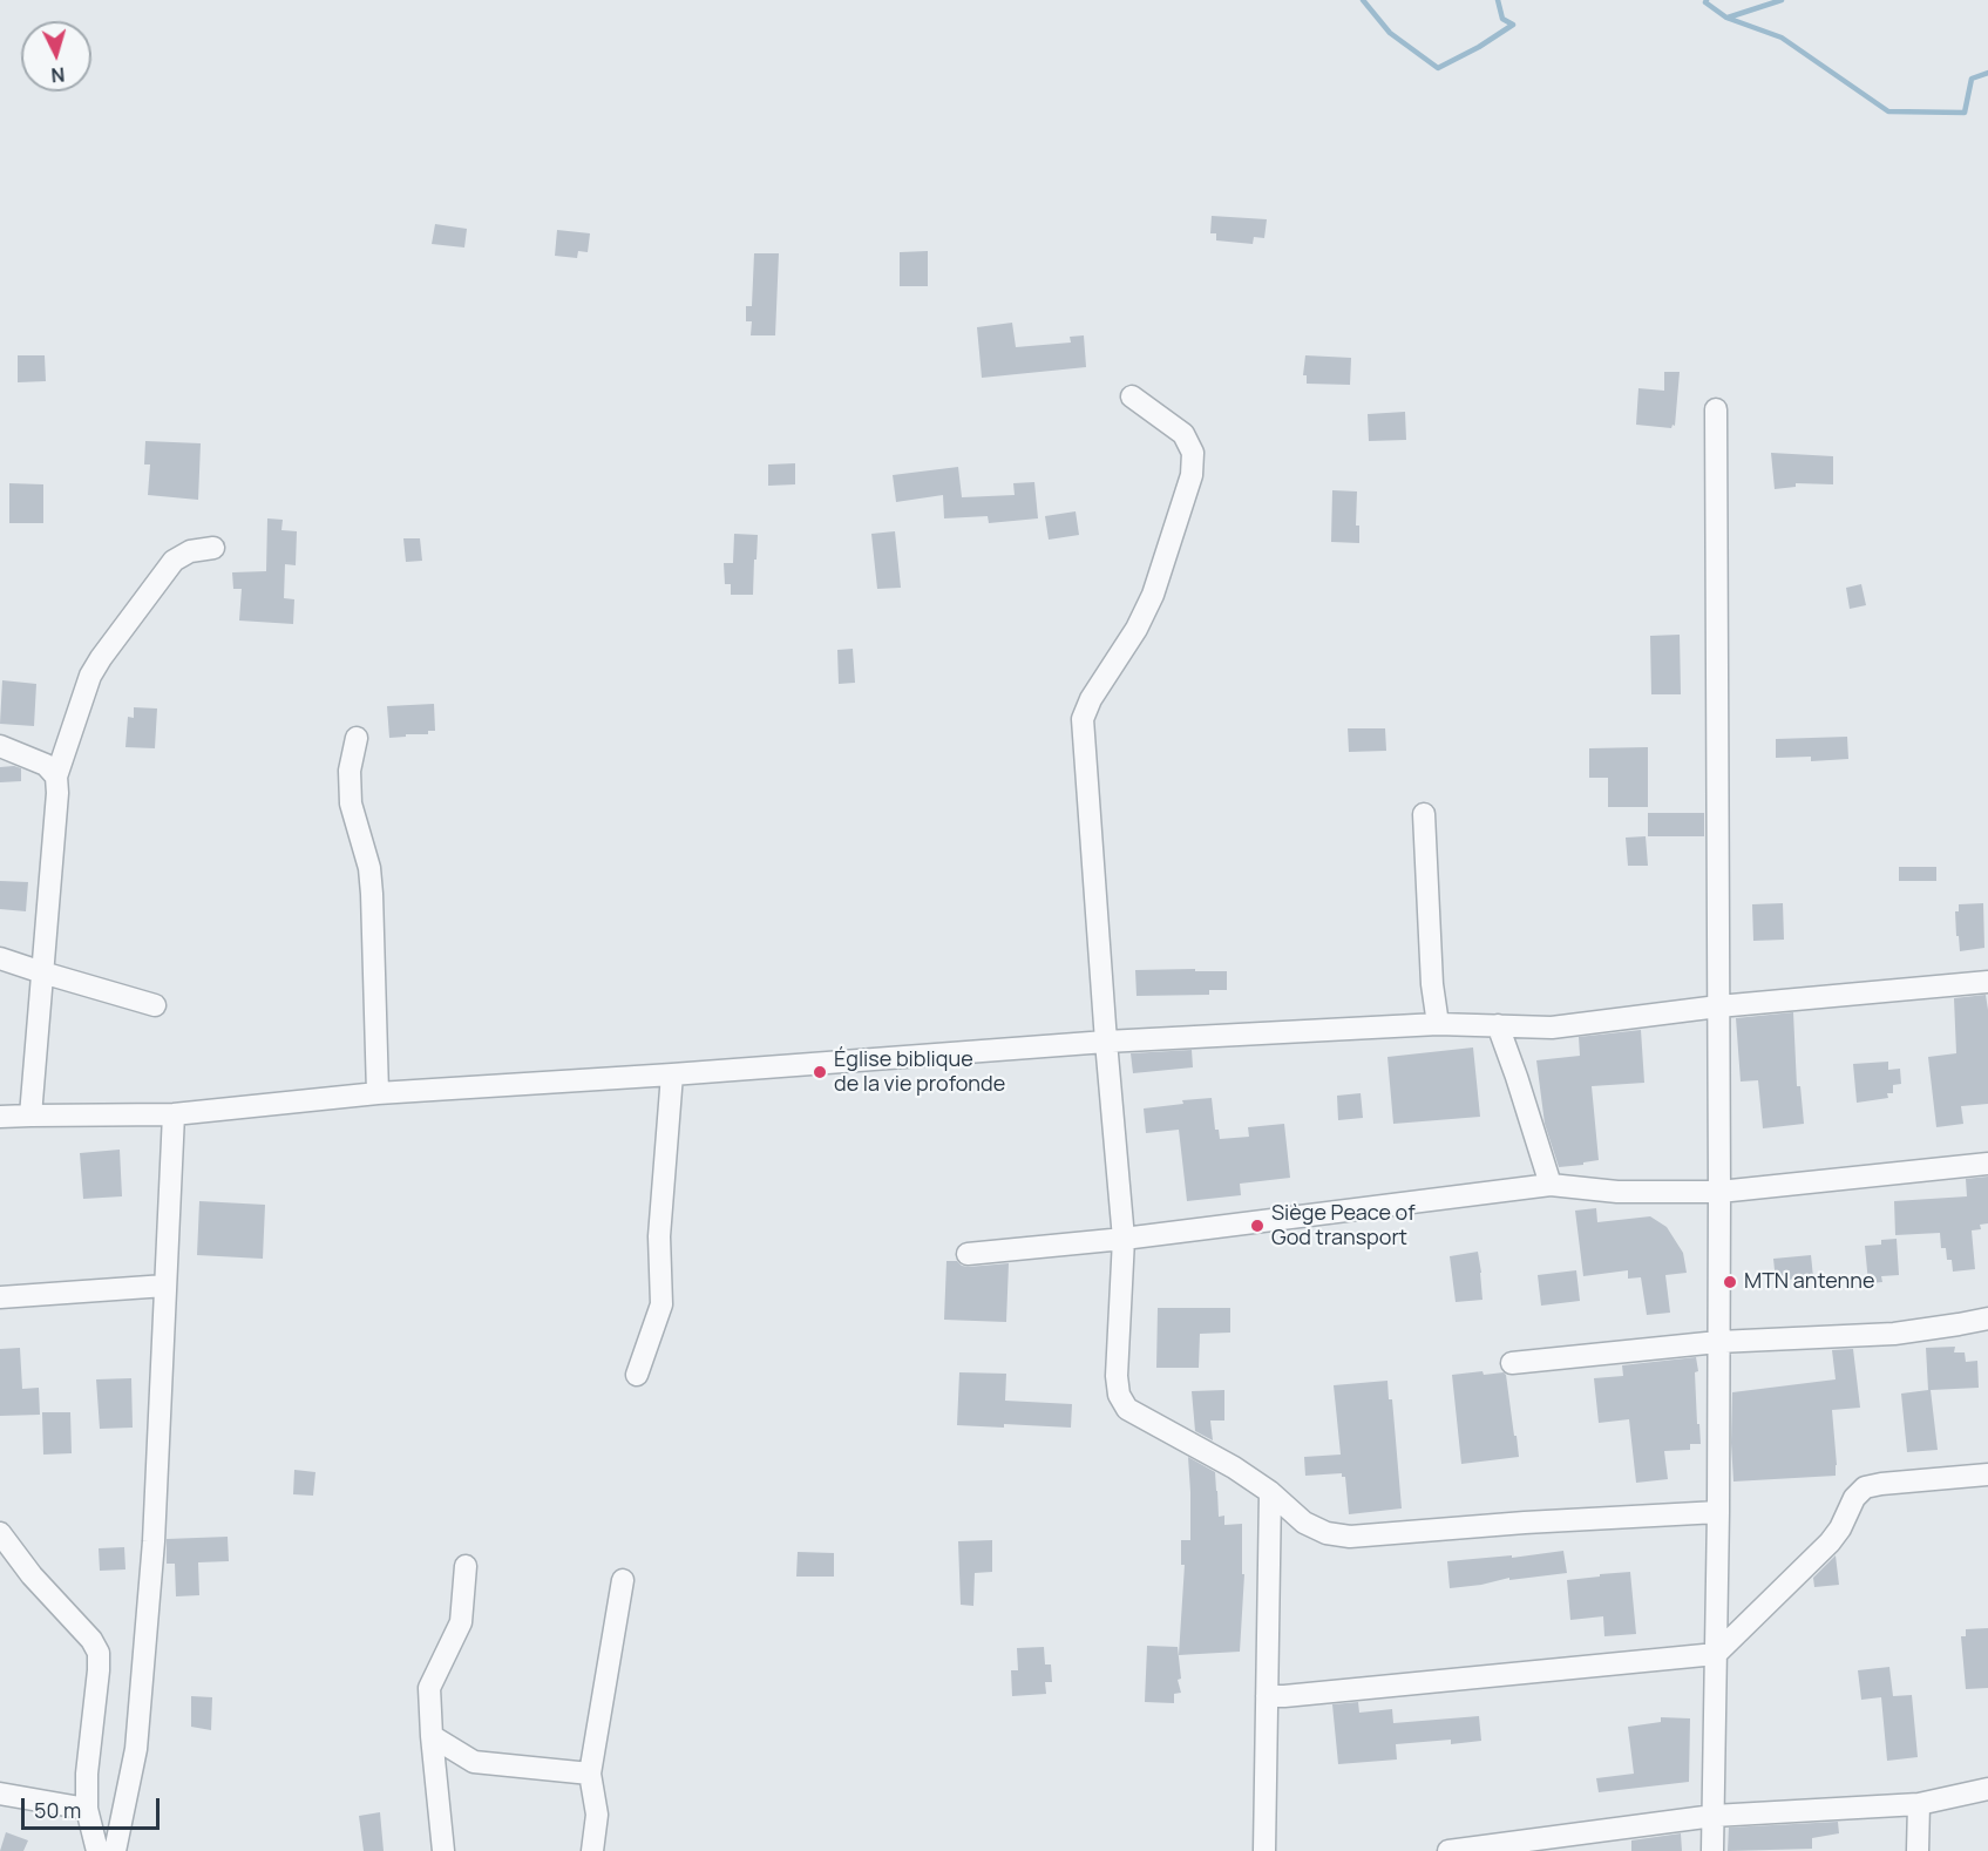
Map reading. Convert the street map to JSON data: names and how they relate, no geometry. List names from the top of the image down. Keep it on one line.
{"places":["Église biblique de la vie profonde","Siège Peace of God transport","MTN antenne"],"scale_bar":"50 m","north":"bottom"}
